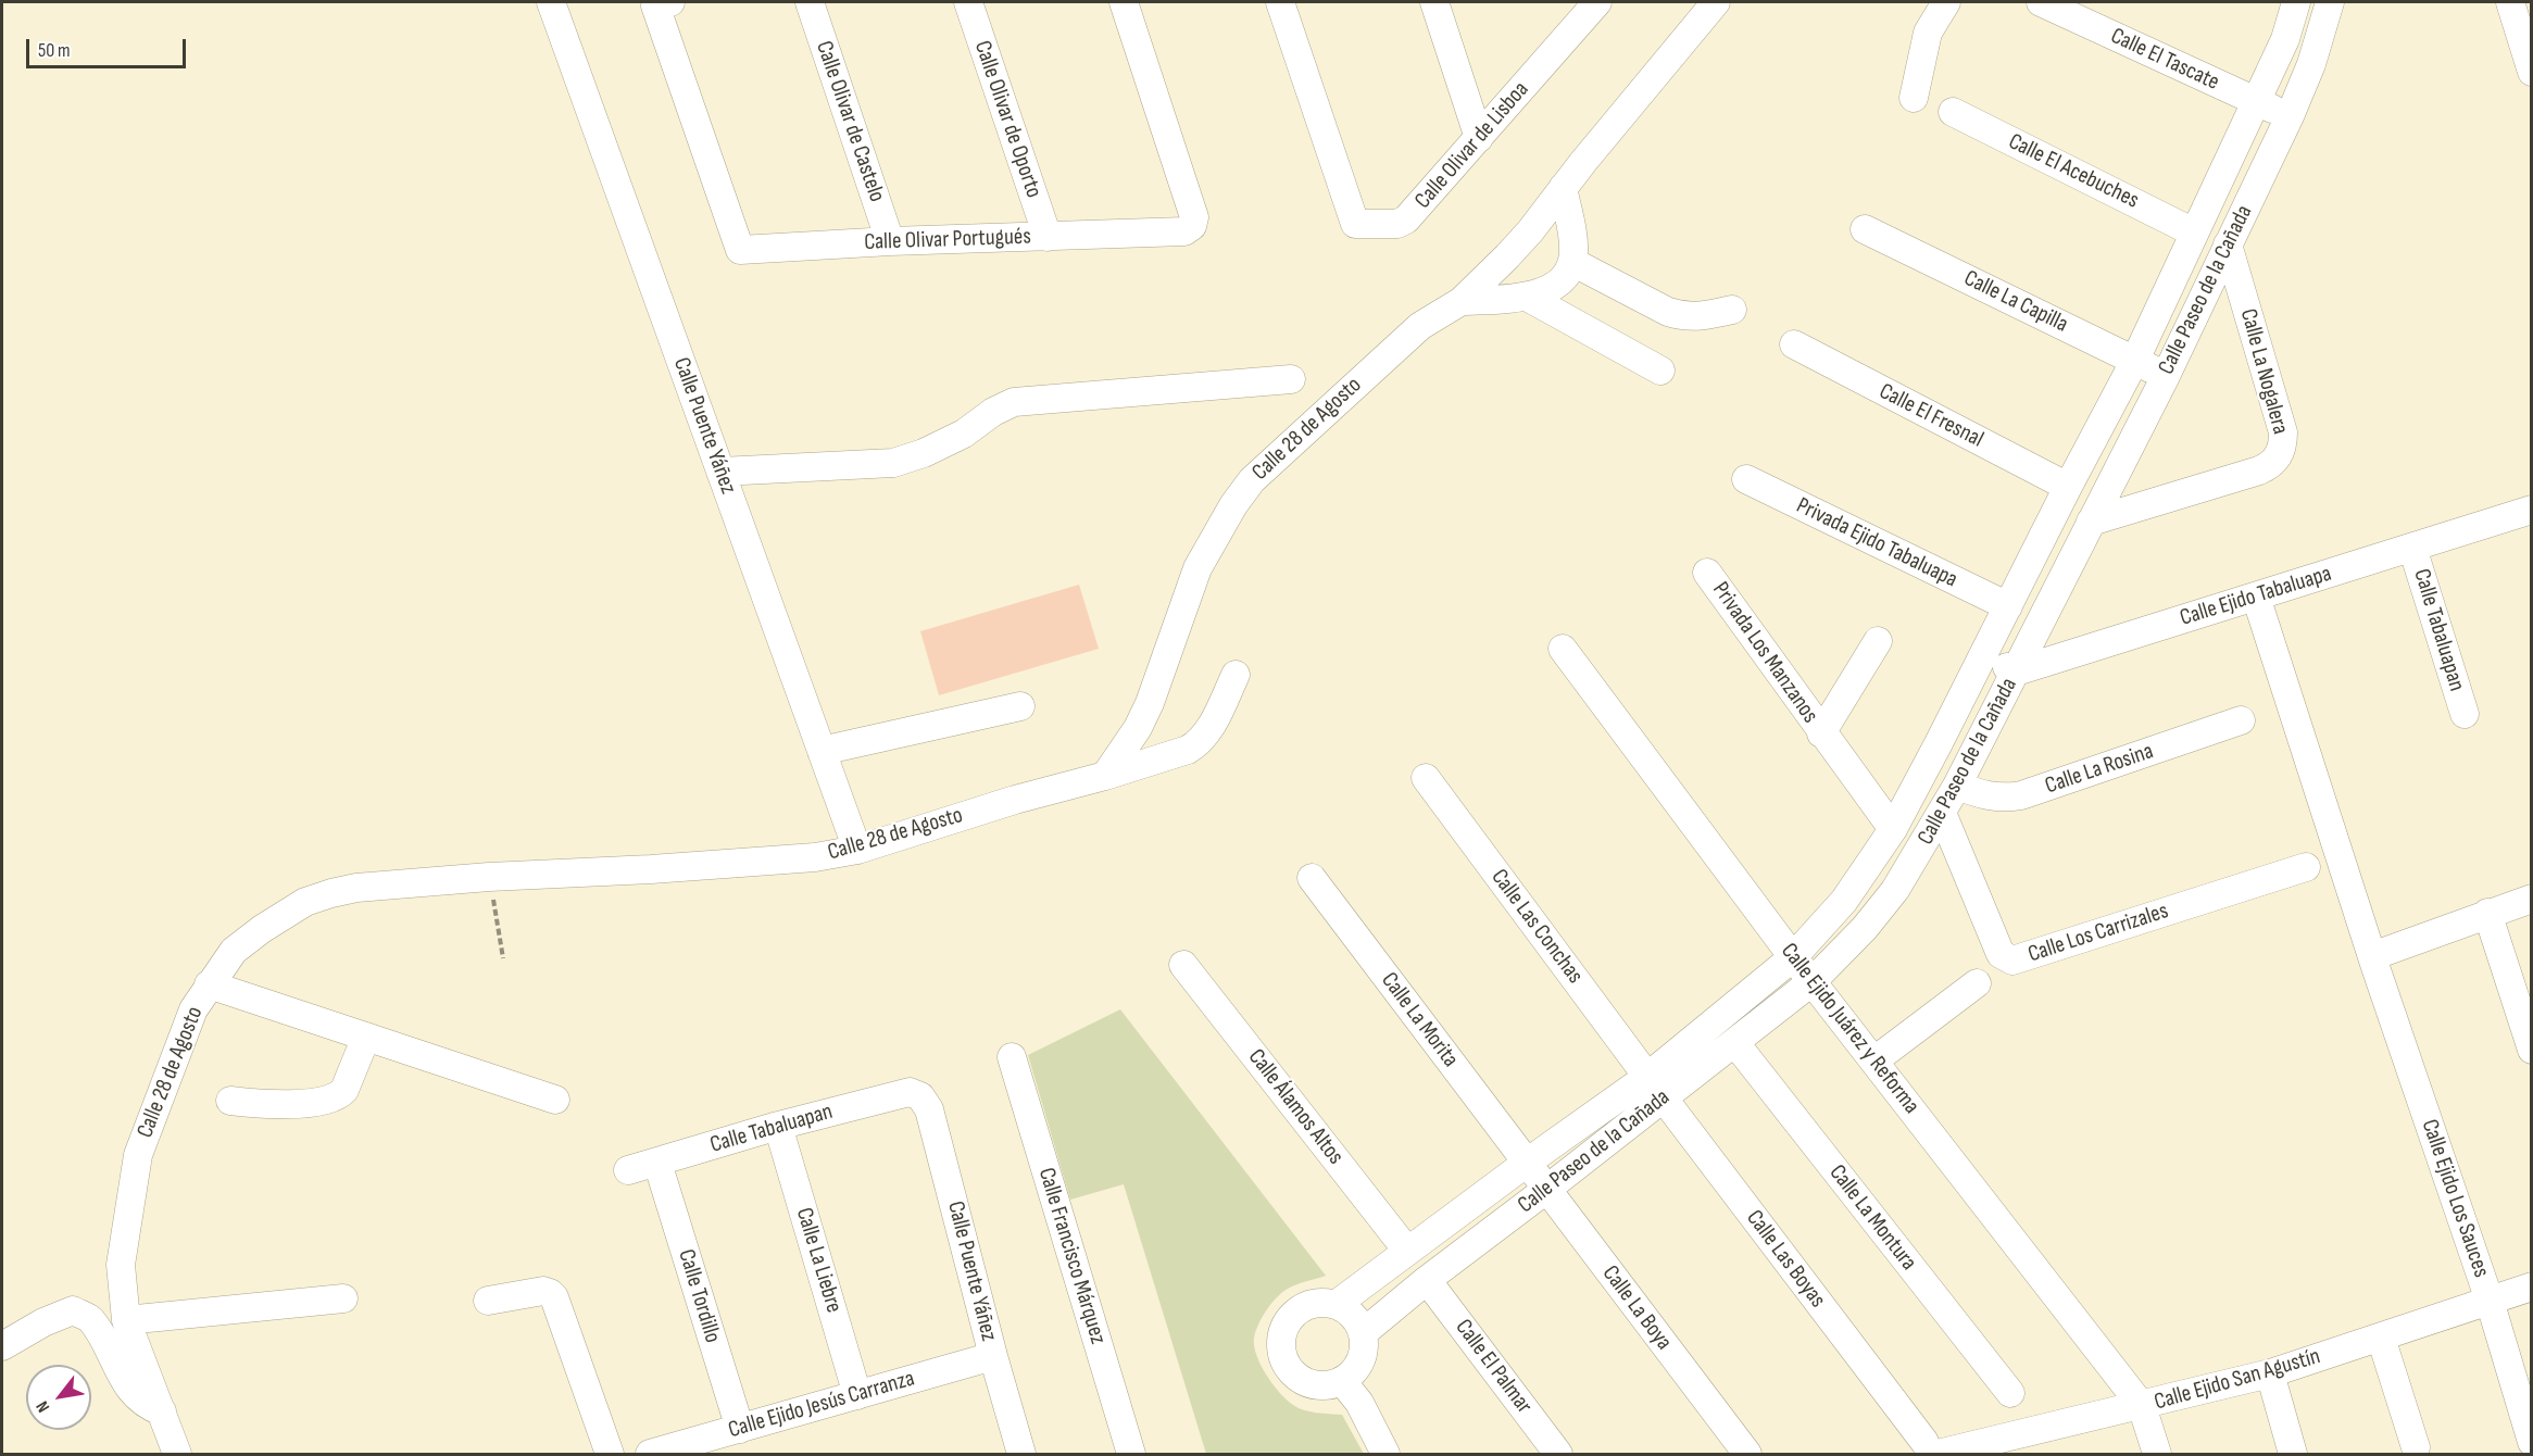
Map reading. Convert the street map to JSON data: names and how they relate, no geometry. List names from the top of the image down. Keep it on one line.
{"streets":{"street":["Calle El Tascate","Calle Olivar de Oporto","Calle Olivar de Castelo","Calle Olivar de Lisboa","Calle El Acebuches","Calle Olivar Portugués","Calle Paseo de la Cañada","Calle La Capilla","Calle La Nogalera","Calle El Fresnal","Calle Puente Yáñez","Calle 28 de Agosto","Privada Ejido Tabaluapa","Calle Ejido Tabaluapa","Calle Tabaluapan","Privada Los Manzanos","Calle La Rosina","Calle Las Conchas","Calle Los Carrizales","Calle La Morita","Calle Ejido Juárez y Reforma","Calle Álamos Altos","Calle Ejido Los Sauces","Calle La Montura","Calle Francisco Márquez","Calle Las Boyas","Calle La Liebre","Calle Tordillo","Calle La Boya","Calle El Palmar","Calle Ejido San Agustín","Calle Ejido Jesús Carranza"]},"crossings":[["Calle El Tascate","Calle Paseo de la Cañada"],["Calle Olivar de Oporto","Calle Olivar Portugués"],["Calle Olivar de Castelo","Calle Olivar Portugués"],["Calle El Acebuches","Calle Paseo de la Cañada"],["Calle Paseo de la Cañada","Calle La Capilla"],["Calle Paseo de la Cañada","Calle La Nogalera"],["Calle Paseo de la Cañada","Calle El Fresnal"],["Calle Paseo de la Cañada","Privada Ejido Tabaluapa"],["Calle Paseo de la Cañada","Calle Ejido Tabaluapa"],["Calle Paseo de la Cañada","Privada Los Manzanos"],["Calle Paseo de la Cañada","Calle La Rosina"],["Calle Paseo de la Cañada","Calle Las Conchas"],["Calle Paseo de la Cañada","Calle Los Carrizales"],["Calle Paseo de la Cañada","Calle La Morita"],["Calle Paseo de la Cañada","Calle Ejido Juárez y Reforma"],["Calle Paseo de la Cañada","Calle Álamos Altos"],["Calle Paseo de la Cañada","Calle La Montura"],["Calle Paseo de la Cañada","Calle Las Boyas"],["Calle Paseo de la Cañada","Calle La Boya"],["Calle Paseo de la Cañada","Calle El Palmar"],["Calle Puente Yáñez","Calle 28 de Agosto"],["Calle Puente Yáñez","Calle Tabaluapan"],["Calle Puente Yáñez","Calle Ejido Jesús Carranza"],["Calle Ejido Tabaluapa","Calle Tabaluapan"],["Calle Ejido Tabaluapa","Calle Ejido Los Sauces"],["Calle Tabaluapan","Calle La Liebre"],["Calle Tabaluapan","Calle Tordillo"],["Calle Las Conchas","Calle Las Boyas"],["Calle La Morita","Calle La Boya"],["Calle Ejido Juárez y Reforma","Calle Ejido San Agustín"],["Calle Ejido Los Sauces","Calle Ejido San Agustín"],["Calle Las Boyas","Calle Ejido San Agustín"],["Calle La Liebre","Calle Ejido Jesús Carranza"],["Calle Tordillo","Calle Ejido Jesús Carranza"]],"scale_bar":"50 m","north":"bottom left"}
